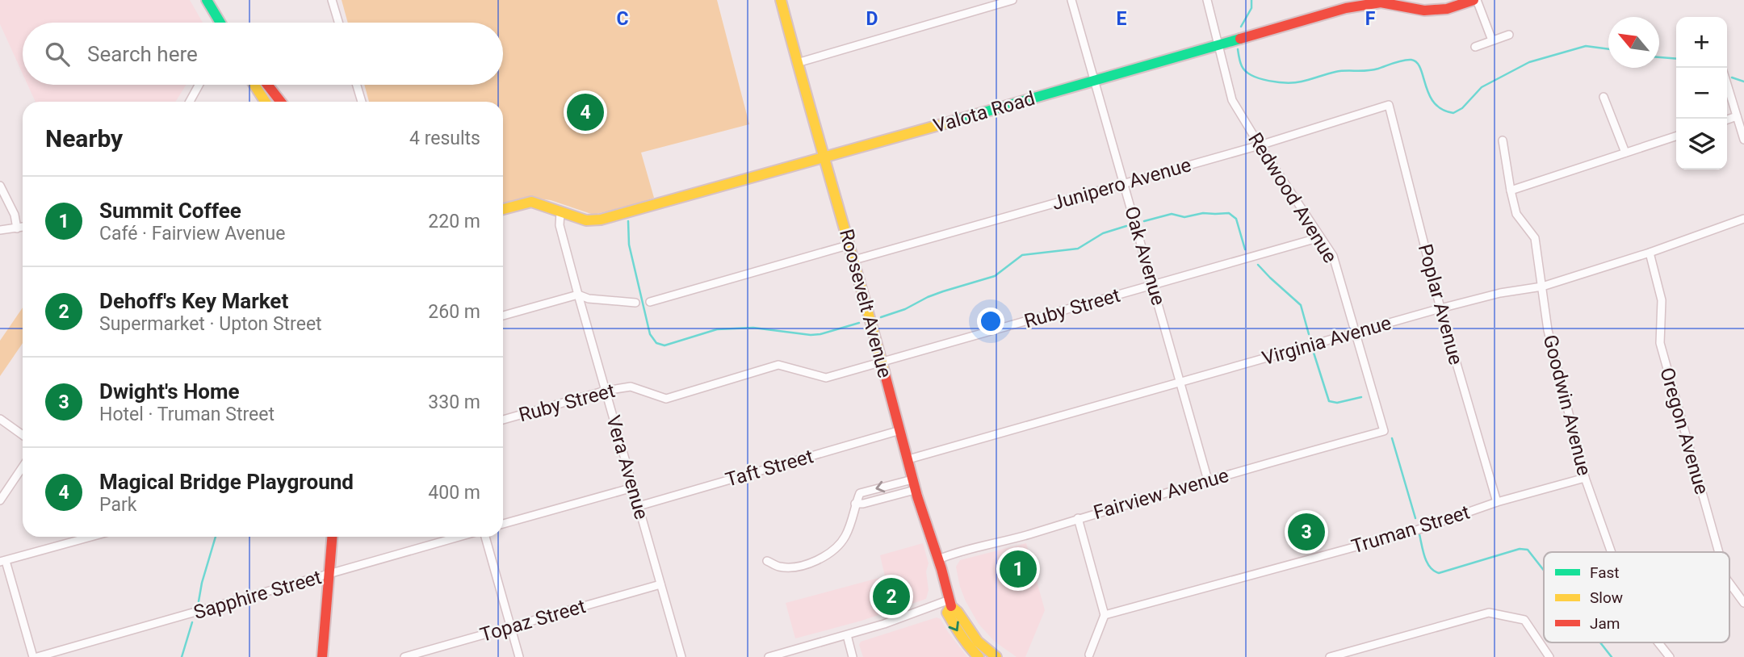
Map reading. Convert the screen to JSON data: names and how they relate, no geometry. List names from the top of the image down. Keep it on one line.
{"streets":{"street":["Valota Road","Junipero Avenue","Redwood Avenue","Oak Avenue","Roosevelt Avenue","Poplar Avenue","Ruby Street","Virginia Avenue","Goodwin Avenue","Oregon Avenue","Vera Avenue","Taft Street","Fairview Avenue","Truman Street","Sapphire Street","Topaz Street"]},"crossings":[["Valota Road","Redwood Avenue"],["Valota Road","Oak Avenue"],["Valota Road","Roosevelt Avenue"],["Valota Road","Vera Avenue"],["Junipero Avenue","Redwood Avenue"],["Junipero Avenue","Oak Avenue"],["Junipero Avenue","Roosevelt Avenue"],["Junipero Avenue","Poplar Avenue"],["Redwood Avenue","Ruby Street"],["Redwood Avenue","Virginia Avenue"],["Redwood Avenue","Fairview Avenue"],["Oak Avenue","Ruby Street"],["Oak Avenue","Virginia Avenue"],["Oak Avenue","Fairview Avenue"],["Roosevelt Avenue","Ruby Street"],["Roosevelt Avenue","Virginia Avenue"],["Roosevelt Avenue","Taft Street"],["Roosevelt Avenue","Fairview Avenue"],["Poplar Avenue","Virginia Avenue"],["Poplar Avenue","Truman Street"],["Ruby Street","Vera Avenue"],["Virginia Avenue","Goodwin Avenue"],["Virginia Avenue","Oregon Avenue"],["Goodwin Avenue","Truman Street"],["Vera Avenue","Taft Street"],["Vera Avenue","Topaz Street"]],"legend":["Fast","Slow","Jam"],"north":"top left","page":{"map_buttons":["+","−"],"search":"Search here","pins":["4","3","1","2"],"heading":["Nearby","4 results"],"list":[{"mark":"1","name":"Summit Coffee","note":"Café · Fairview Avenue","value":"220 m"},{"mark":"2","name":"Dehoff's Key Market","note":"Supermarket · Upton Street","value":"260 m"},{"mark":"3","name":"Dwight's Home","note":"Hotel · Truman Street","value":"330 m"},{"mark":"4","name":"Magical Bridge Playground","note":"Park","value":"400 m"}]},"grid":{"columns":["C","D","E","F"]}}
